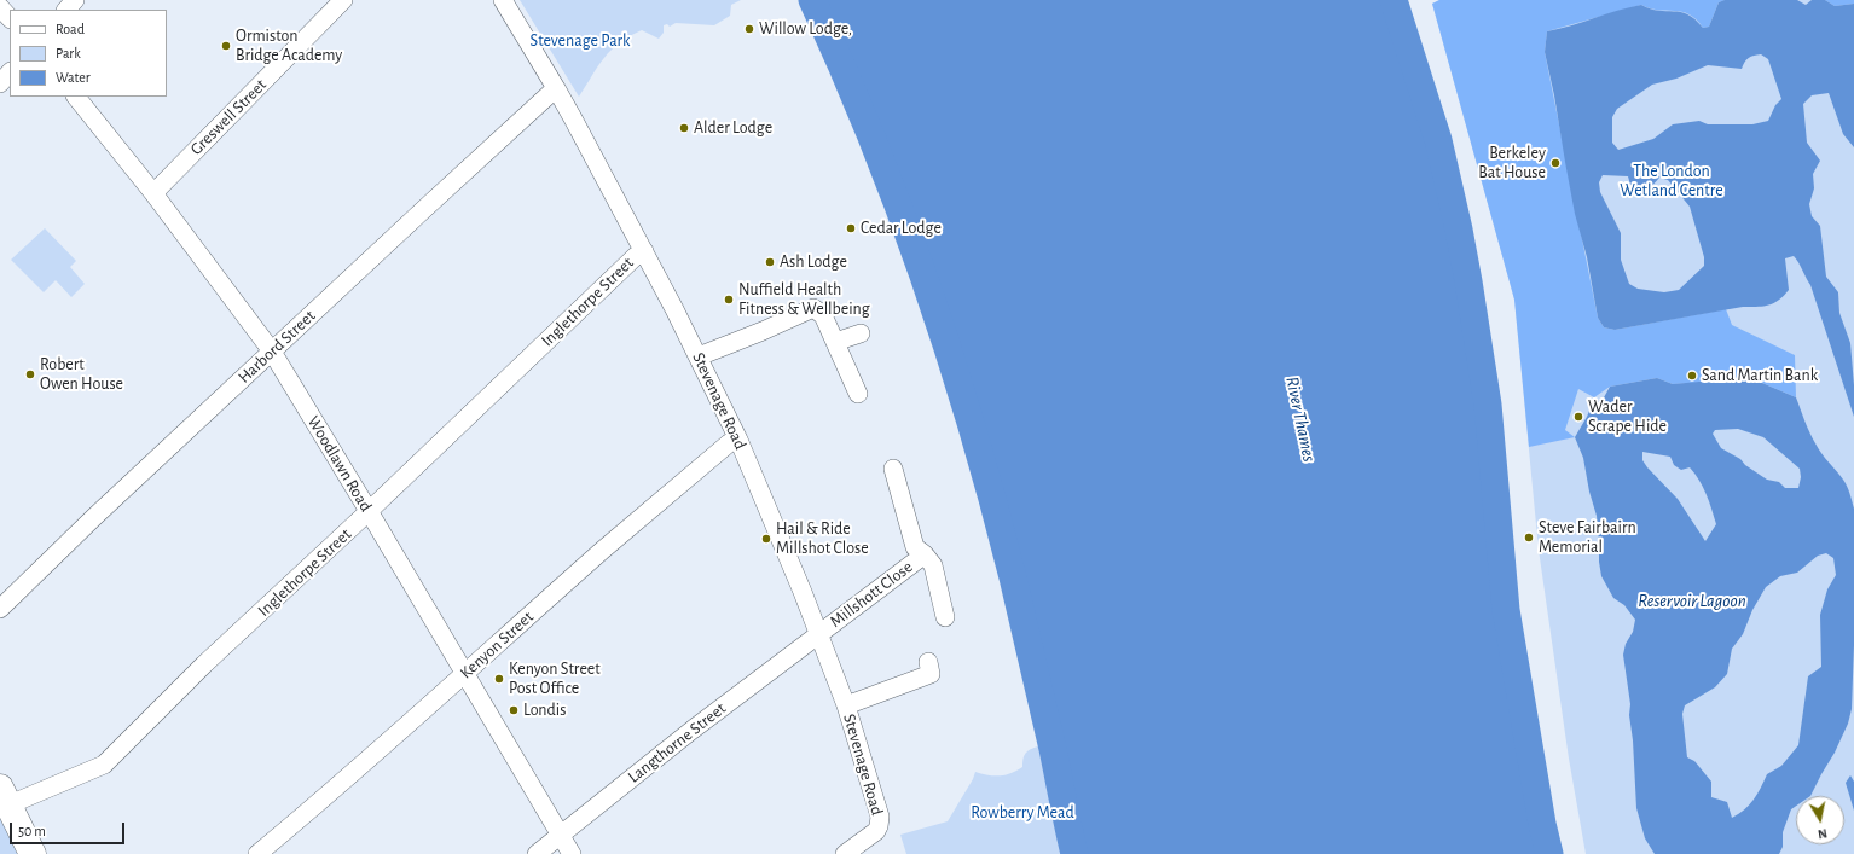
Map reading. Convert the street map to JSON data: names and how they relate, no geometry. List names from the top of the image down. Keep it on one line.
{"streets":{"street":["Greswell Street","Inglethorpe Street","Harbord Street","Stevenage Road","Woodlawn Road","Millshott Close","Kenyon Street","Langthorne Street"]},"crossings":[["Greswell Street","Woodlawn Road"],["Inglethorpe Street","Stevenage Road"],["Inglethorpe Street","Woodlawn Road"],["Harbord Street","Stevenage Road"],["Harbord Street","Woodlawn Road"],["Stevenage Road","Millshott Close"],["Stevenage Road","Kenyon Street"],["Stevenage Road","Langthorne Street"],["Woodlawn Road","Kenyon Street"],["Woodlawn Road","Langthorne Street"],["Millshott Close","Langthorne Street"]],"water":["River Thames","Reservoir Lagoon"],"parks":["Stevenage Park","The London Wetland Centre","Rowberry Mead"],"places":["Willow Lodge,","Ormiston Bridge Academy","Alder Lodge","Berkeley Bat House","Cedar Lodge","Ash Lodge","Nuffield Health Fitness & Wellbeing","Robert Owen House","Sand Martin Bank","Wader Scrape Hide","Steve Fairbairn Memorial","Hail & Ride Millshot Close","Kenyon Street Post Office","Londis"],"legend":["Road","Park","Water"],"scale_bar":"50 m","north":"bottom"}
